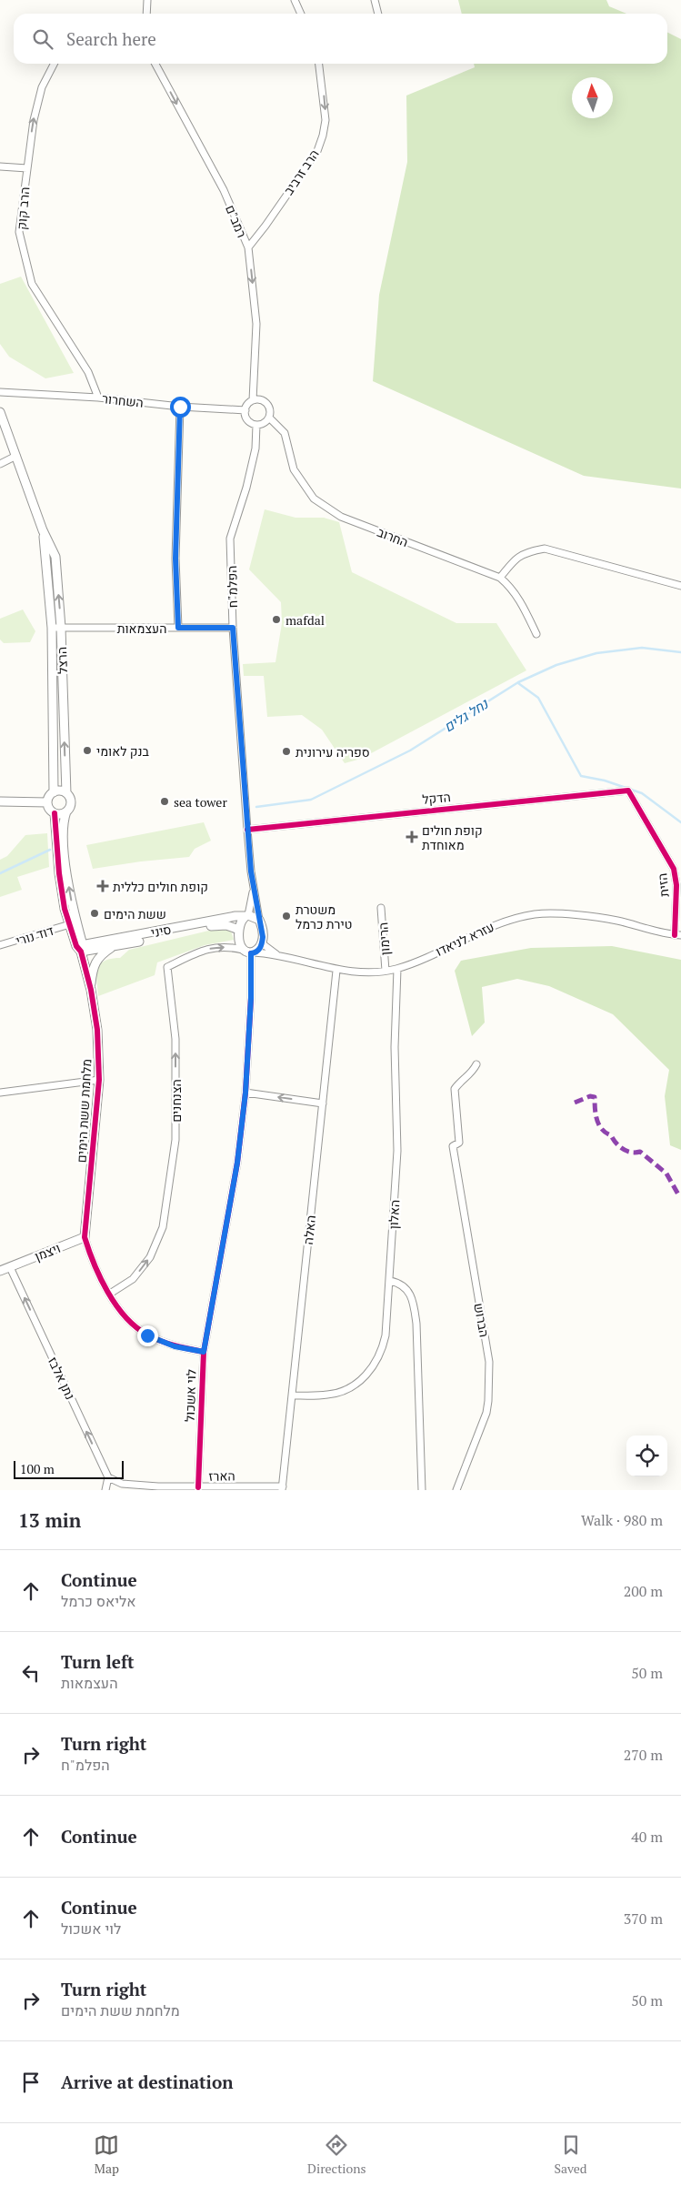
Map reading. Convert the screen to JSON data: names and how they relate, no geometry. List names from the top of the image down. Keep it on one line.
{"streets":{"street":["הרב זרביב","הרב קוק","רמב\"ם","השחרור","החרוב","הפלמ\"ח","העצמאות","הרצל","הדקל","הזית","סיני","דוד נורי","הרימון","עזרא לניאדו","הצנחנים","מלחמת ששת הימים","האלון","האלה","ויצמן","הברוש","נתן אלבז","לוי אשכול","הארז"]},"crossings":[["הרב זרביב","רמב\"ם"],["הרב קוק","השחרור"],["רמב\"ם","השחרור"],["רמב\"ם","החרוב"],["רמב\"ם","הפלמ\"ח"],["השחרור","החרוב"],["השחרור","הפלמ\"ח"],["החרוב","הפלמ\"ח"],["הפלמ\"ח","העצמאות"],["הפלמ\"ח","הדקל"],["הפלמ\"ח","סיני"],["העצמאות","הרצל"],["הרצל","מלחמת ששת הימים"],["הדקל","הזית"],["הזית","עזרא לניאדו"],["סיני","מלחמת ששת הימים"],["דוד נורי","מלחמת ששת הימים"],["הרימון","עזרא לניאדו"],["עזרא לניאדו","הצנחנים"],["עזרא לניאדו","האלון"],["עזרא לניאדו","האלה"],["עזרא לניאדו","לוי אשכול"],["הצנחנים","מלחמת ששת הימים"],["הצנחנים","לוי אשכול"],["מלחמת ששת הימים","ויצמן"],["מלחמת ששת הימים","לוי אשכול"],["האלון","האלה"],["האלה","הארז"],["ויצמן","נתן אלבז"],["נתן אלבז","הארז"],["לוי אשכול","הארז"]],"one_way":["הרב זרביב","רמב\"ם","הצנחנים","נתן אלבז"],"water":["נחל גלים"],"places":{"other":["mafdal","בנק לאומי","ספריה עירונית","sea tower","ששת הימים","משטרת טירת כרמל"],"health":["קופת חולים מאוחדת","קופת חולים כללית"]},"scale_bar":"100 m","north":"top","page":{"search":"Search here","scale":"100 m","heading":["13 min","Walk · 980 m"],"list":[["Continue","אליאס כרמל","200 m"],["Turn left","העצמאות","50 m"],["Turn right","הפלמ\"ח","270 m"],["Continue","40 m"],["Continue","לוי אשכול","370 m"],["Turn right","מלחמת ששת הימים","50 m"],"Arrive at destination"],"nav":["Map","Directions","Saved"]}}
